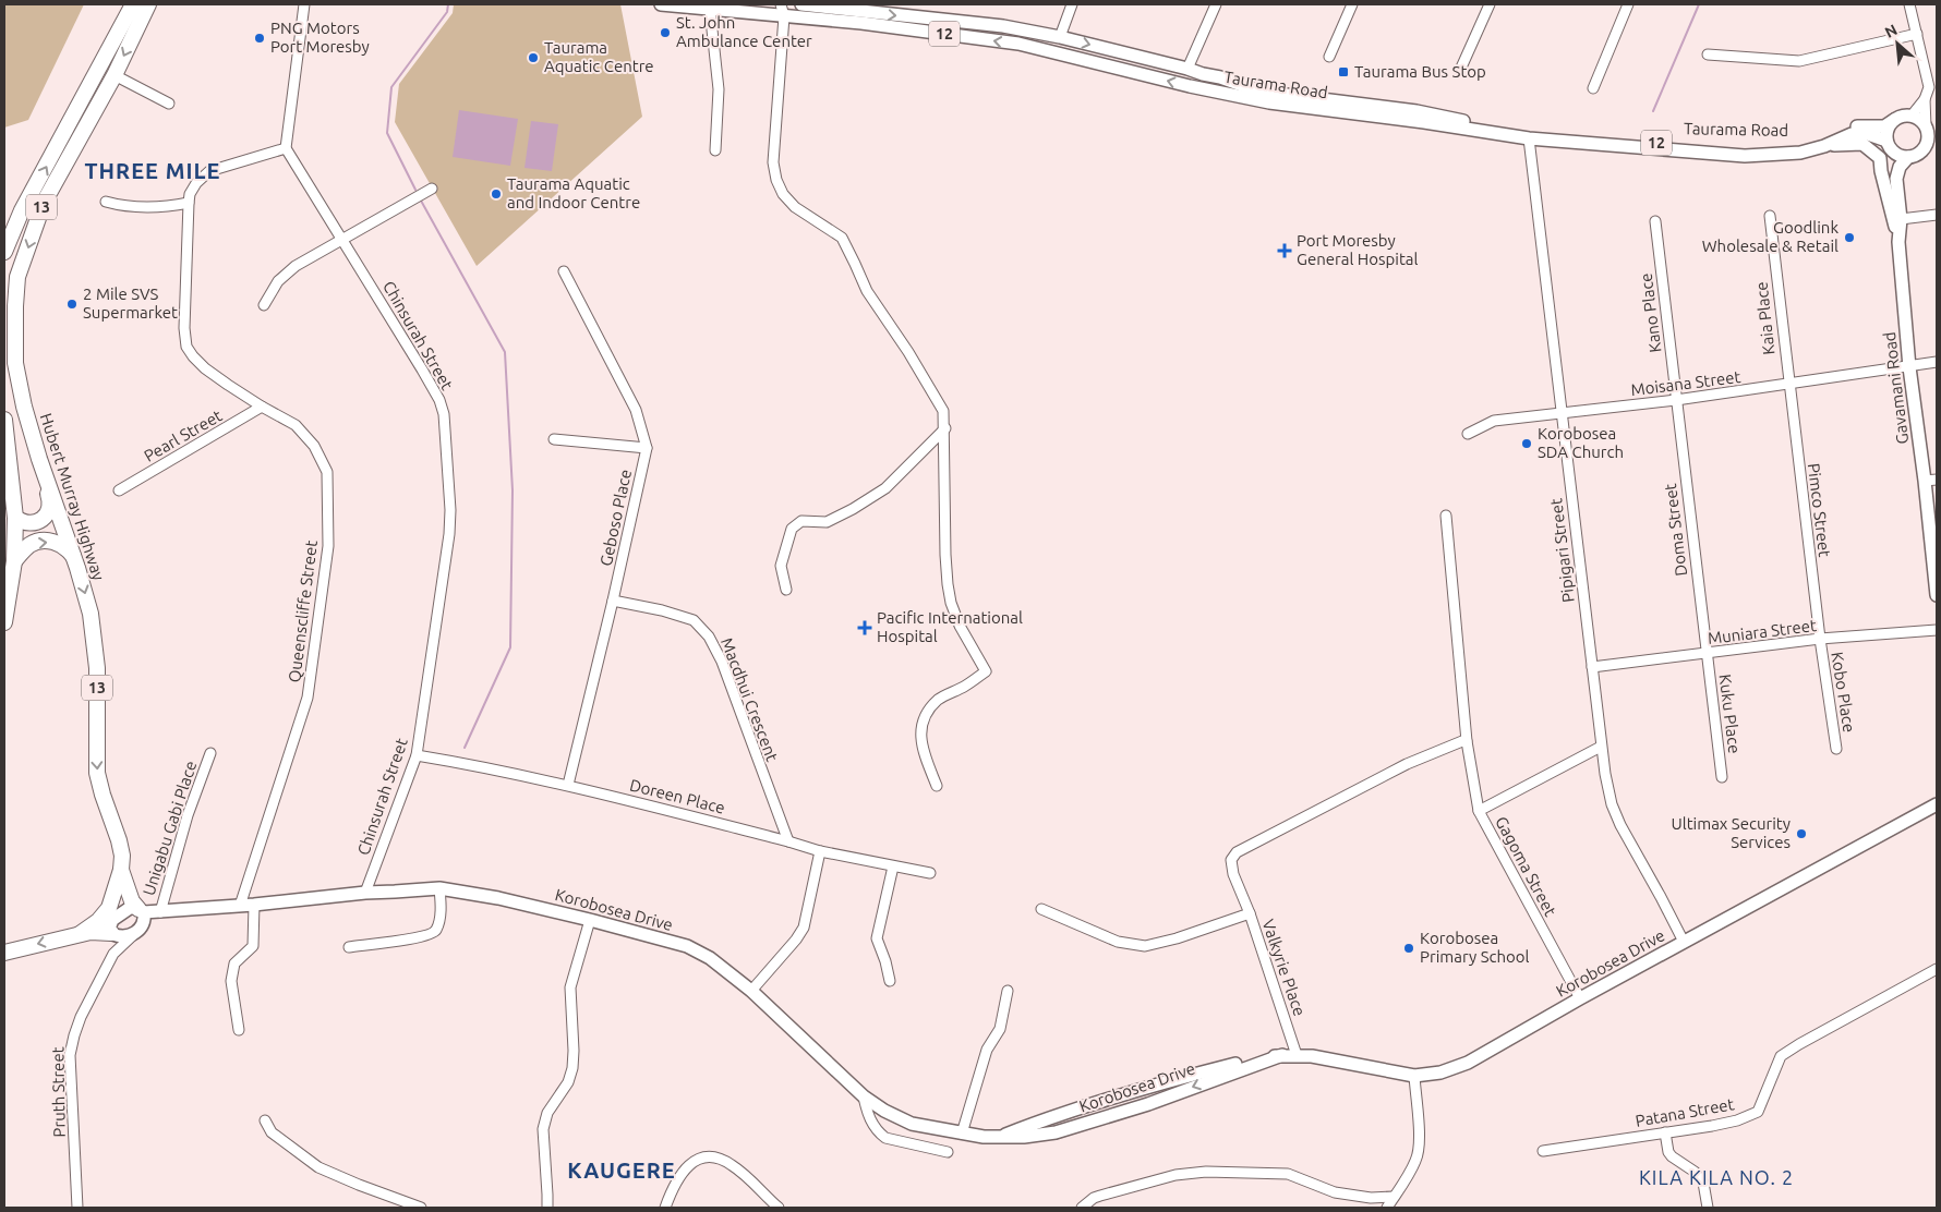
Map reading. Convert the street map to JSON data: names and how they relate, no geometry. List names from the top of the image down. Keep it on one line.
{"streets":{"highway":["13","Hubert Murray Highway"],"main road":["12","Taurama Road","Gavamani Road","Korobosea Drive"],"street":["Kano Place","Kaia Place","Chinsurah Street","Moisana Street","Pearl Street","Pimco Street","Geboso Place","Doma Street","Pipigari Street","Queenscliffe Street","Muniara Street","Kobo Place","Macdhui Crescent","Kuku Place","Doreen Place","Unigabu Gabi Place","Gagoma Street","Valkyrie Place","Pruth Street","Patana Street"]},"crossings":[["12","Taurama Road"],["12","Gavamani Road"],["Taurama Road","Gavamani Road"],["Taurama Road","Pipigari Street"],["Kano Place","Moisana Street"],["Kano Place","Doma Street"],["Kaia Place","Moisana Street"],["Kaia Place","Pimco Street"],["Chinsurah Street","Queenscliffe Street"],["Chinsurah Street","Doreen Place"],["Chinsurah Street","Korobosea Drive"],["Moisana Street","Gavamani Road"],["Moisana Street","Pimco Street"],["Moisana Street","Doma Street"],["Moisana Street","Pipigari Street"],["Pearl Street","Queenscliffe Street"],["Pimco Street","Muniara Street"],["Pimco Street","Kobo Place"],["Geboso Place","Macdhui Crescent"],["Geboso Place","Doreen Place"],["Doma Street","Muniara Street"],["Doma Street","Kuku Place"],["Pipigari Street","Muniara Street"],["Pipigari Street","Gagoma Street"],["Pipigari Street","Korobosea Drive"],["Queenscliffe Street","Korobosea Drive"],["Muniara Street","Kobo Place"],["Muniara Street","Kuku Place"],["Macdhui Crescent","Doreen Place"],["Unigabu Gabi Place","Korobosea Drive"],["Gagoma Street","Korobosea Drive"],["Korobosea Drive","Valkyrie Place"]],"districts":["THREE MILE","KAUGERE","KILA KILA NO. 2"],"places":{"other":["St. John Ambulance Center","PNG Motors Port Moresby","Taurama Aquatic Centre","Taurama Aquatic and Indoor Centre","Goodlink Wholesale & Retail","2 Mile SVS Supermarket","Korobosea SDA Church","Ultimax Security Services","Korobosea Primary School"],"transit":["Taurama Bus Stop"],"health":["Port Moresby General Hospital","Pacific International Hospital"]},"north":"top left"}
